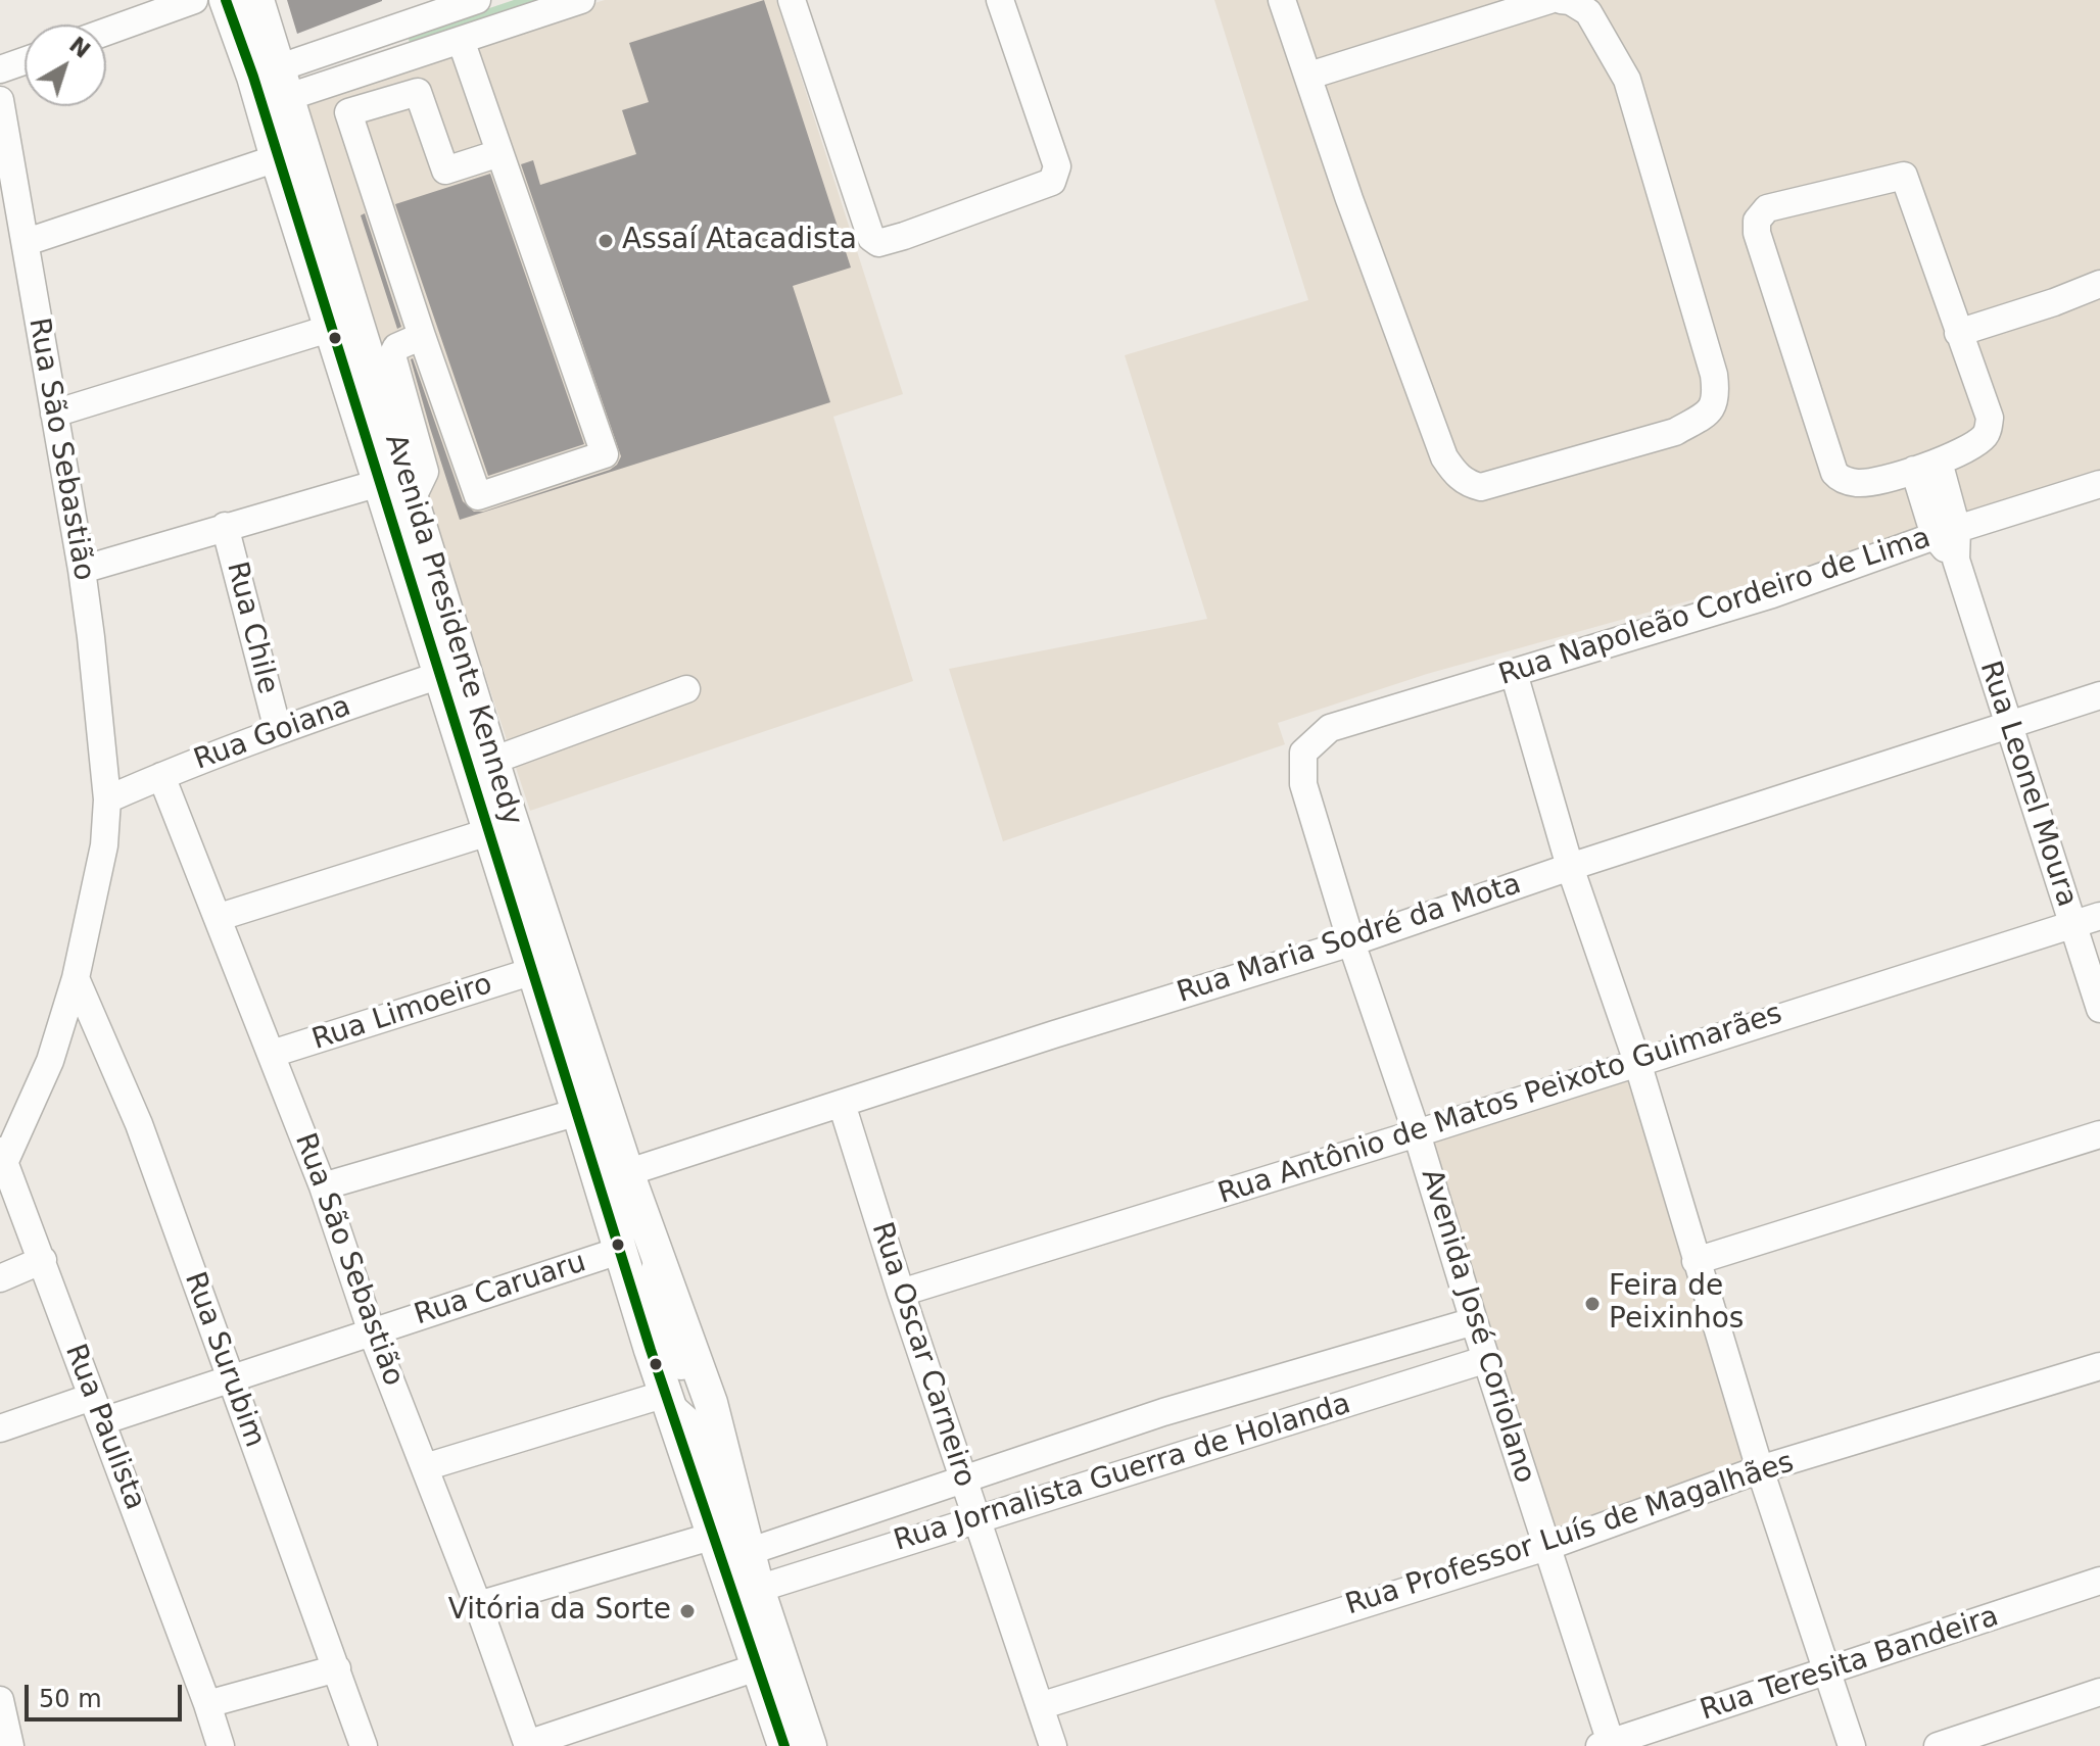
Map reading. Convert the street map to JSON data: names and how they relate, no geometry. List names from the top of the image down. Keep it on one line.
{"streets":{"main road":["Avenida Presidente Kennedy"],"street":["Rua São Sebastião","Rua Napoleão Cordeiro de Lima","Rua Chile","Rua Goiana","Rua Leonel Moura","Rua Maria Sodré da Mota","Rua Limoeiro","Rua Antônio de Matos Peixoto Guimarães","Rua Caruaru","Avenida José Coriolano","Rua Oscar Carneiro","Rua Surubim","Rua Paulista","Rua Jornalista Guerra de Holanda","Rua Professor Luís de Magalhães","Rua Teresita Bandeira"]},"crossings":[["Rua São Sebastião","Rua Goiana"],["Rua São Sebastião","Rua Limoeiro"],["Rua São Sebastião","Rua Caruaru"],["Rua Napoleão Cordeiro de Lima","Rua Leonel Moura"],["Rua Napoleão Cordeiro de Lima","Avenida José Coriolano"],["Rua Chile","Rua Goiana"],["Avenida Presidente Kennedy","Rua Goiana"],["Avenida Presidente Kennedy","Rua Maria Sodré da Mota"],["Avenida Presidente Kennedy","Rua Limoeiro"],["Avenida Presidente Kennedy","Rua Caruaru"],["Avenida Presidente Kennedy","Rua Jornalista Guerra de Holanda"],["Rua Leonel Moura","Rua Maria Sodré da Mota"],["Rua Leonel Moura","Rua Antônio de Matos Peixoto Guimarães"],["Rua Maria Sodré da Mota","Avenida José Coriolano"],["Rua Maria Sodré da Mota","Rua Oscar Carneiro"],["Rua Antônio de Matos Peixoto Guimarães","Avenida José Coriolano"],["Rua Antônio de Matos Peixoto Guimarães","Rua Oscar Carneiro"],["Rua Caruaru","Rua Surubim"],["Rua Caruaru","Rua Paulista"],["Avenida José Coriolano","Rua Jornalista Guerra de Holanda"],["Avenida José Coriolano","Rua Professor Luís de Magalhães"],["Avenida José Coriolano","Rua Teresita Bandeira"],["Rua Oscar Carneiro","Rua Jornalista Guerra de Holanda"],["Rua Oscar Carneiro","Rua Professor Luís de Magalhães"]],"places":["Assaí Atacadista","Feira de Peixinhos","Vitória da Sorte"],"scale_bar":"50 m","north":"top right"}
